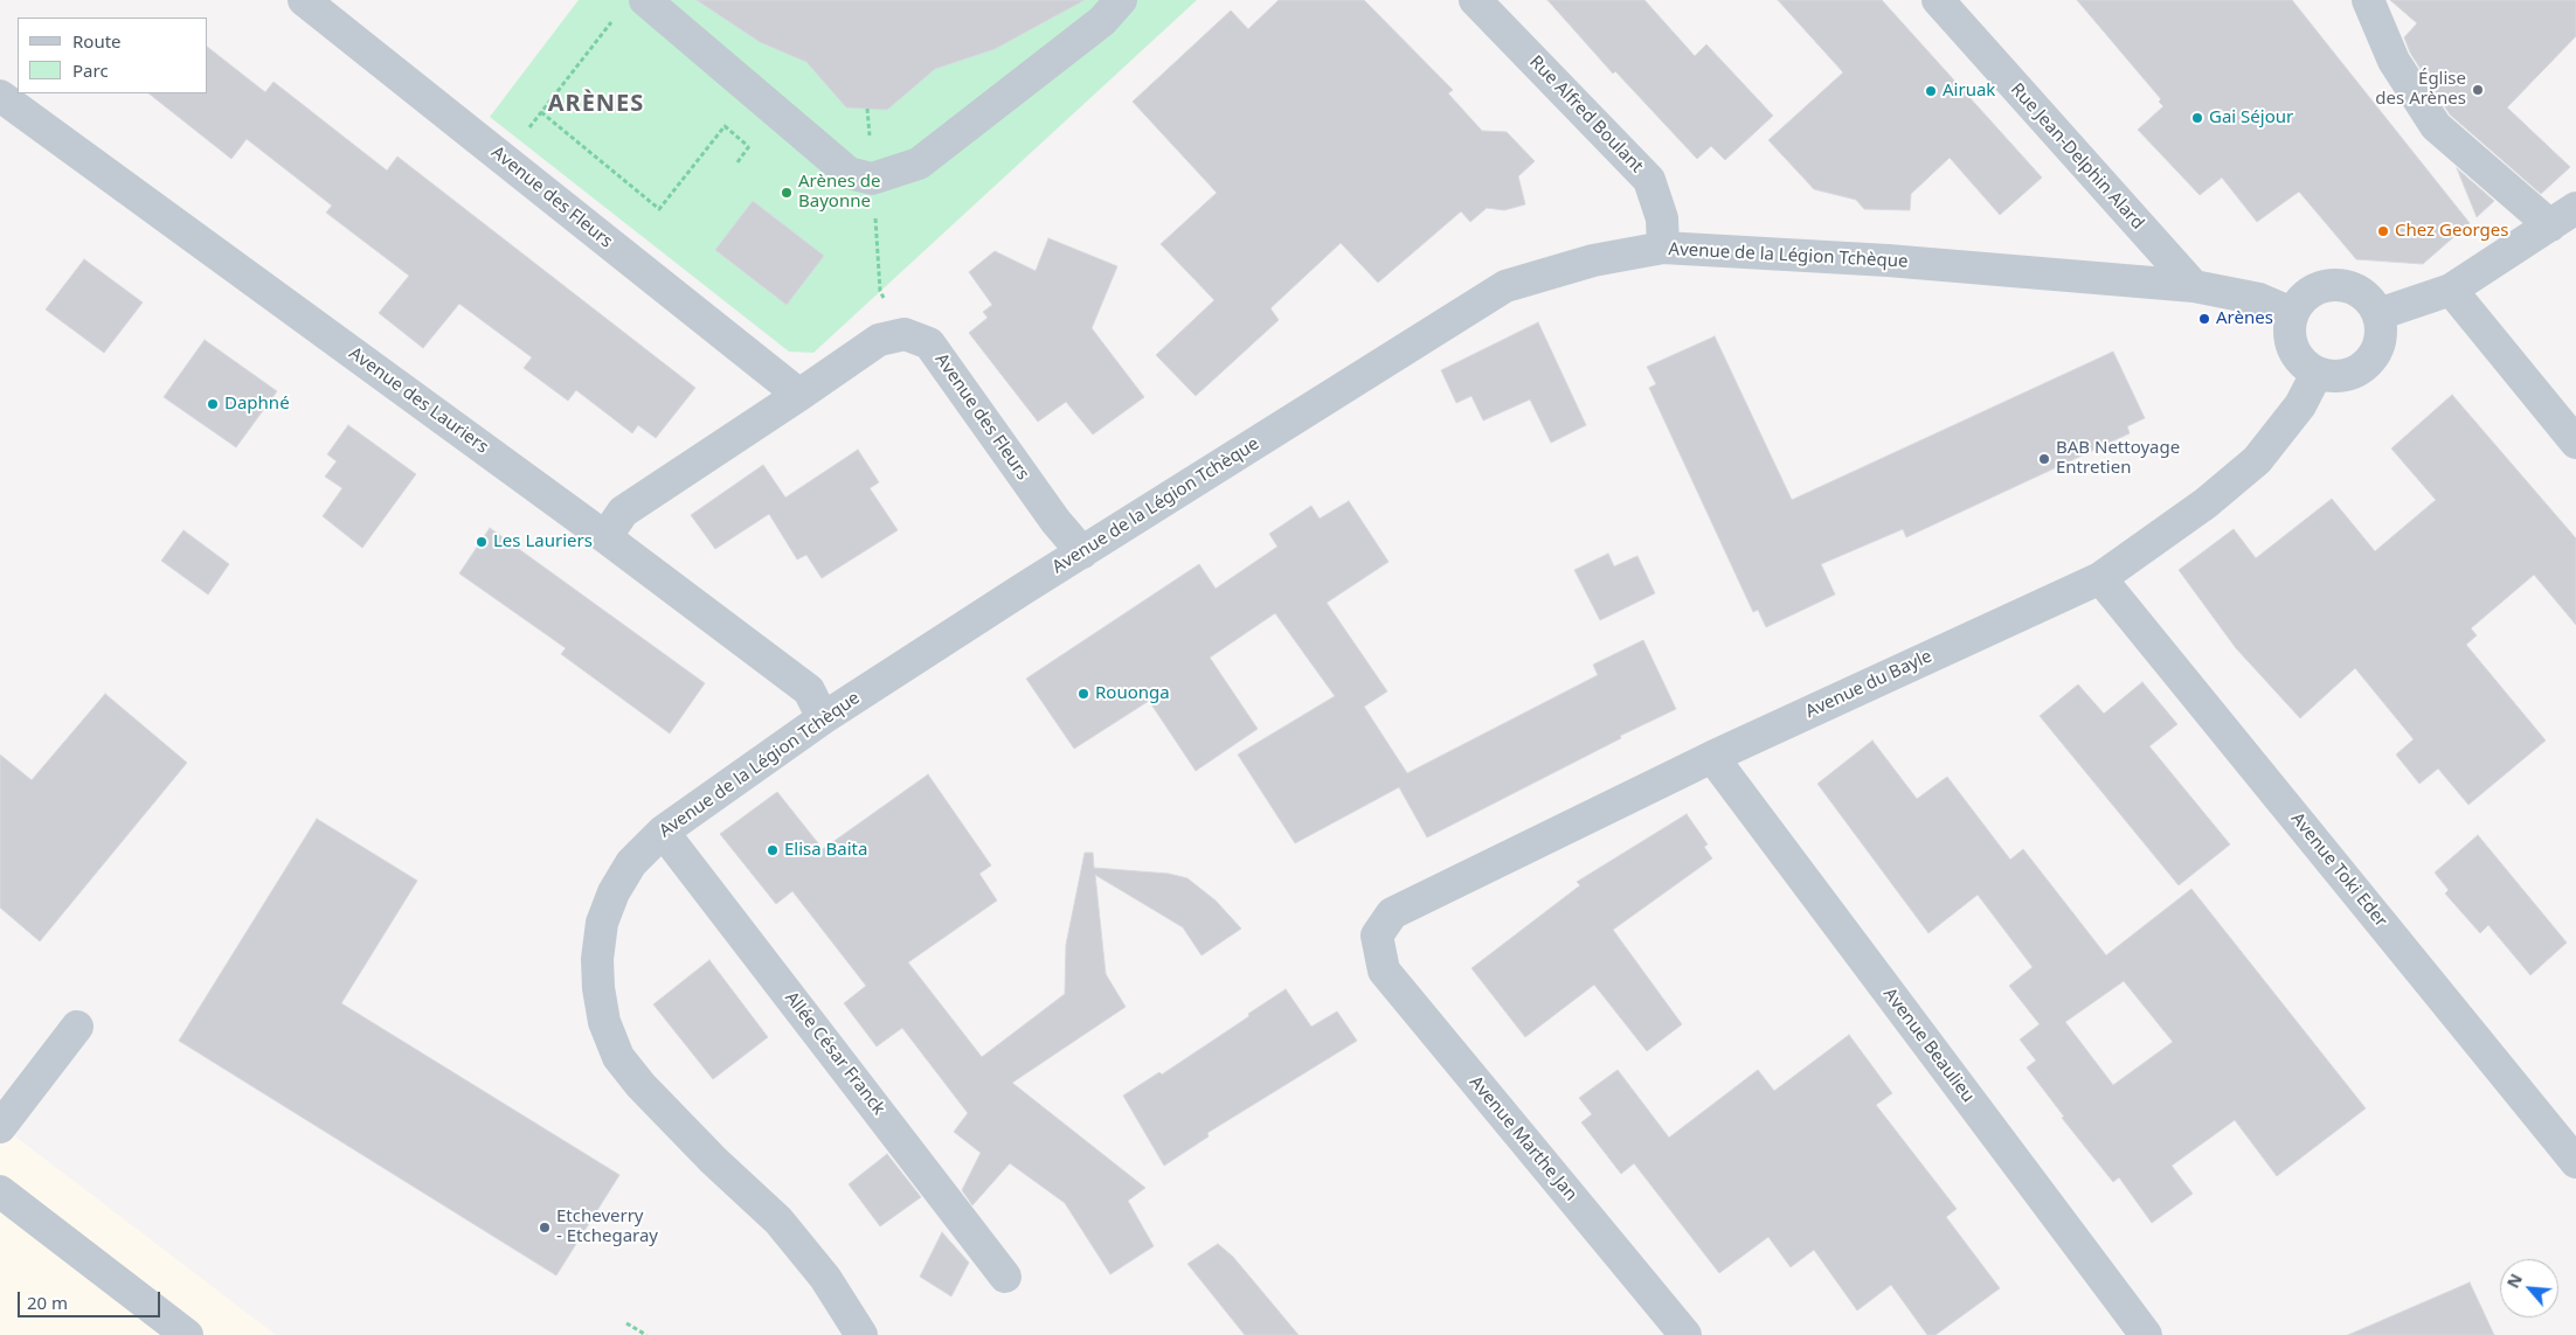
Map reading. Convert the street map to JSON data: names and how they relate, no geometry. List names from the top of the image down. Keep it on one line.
{"streets":{"street":["Rue Alfred Boulant","Rue Jean-Delphin Alard","Avenue des Fleurs","Avenue de la Légion Tchèque","Avenue des Lauriers","Avenue du Bayle","Avenue Toki Eder","Avenue Beaulieu","Allée César Franck","Avenue Marthe Jan"]},"crossings":[["Rue Alfred Boulant","Avenue de la Légion Tchèque"],["Rue Jean-Delphin Alard","Avenue de la Légion Tchèque"],["Avenue des Fleurs","Avenue de la Légion Tchèque"],["Avenue de la Légion Tchèque","Avenue des Lauriers"],["Avenue de la Légion Tchèque","Avenue du Bayle"],["Avenue de la Légion Tchèque","Allée César Franck"],["Avenue du Bayle","Avenue Toki Eder"],["Avenue du Bayle","Avenue Beaulieu"],["Avenue du Bayle","Avenue Marthe Jan"]],"districts":["ARÈNES"],"places":["Église des Arènes","Airuak","Gai Séjour","Arènes de Bayonne","Chez Georges","Arènes","Daphné","BAB Nettoyage Entretien","Les Lauriers","Rouonga","Elisa Baita","Etcheverry - Etchegaray"],"legend":["Route","Parc"],"scale_bar":"20 m","north":"top left"}
